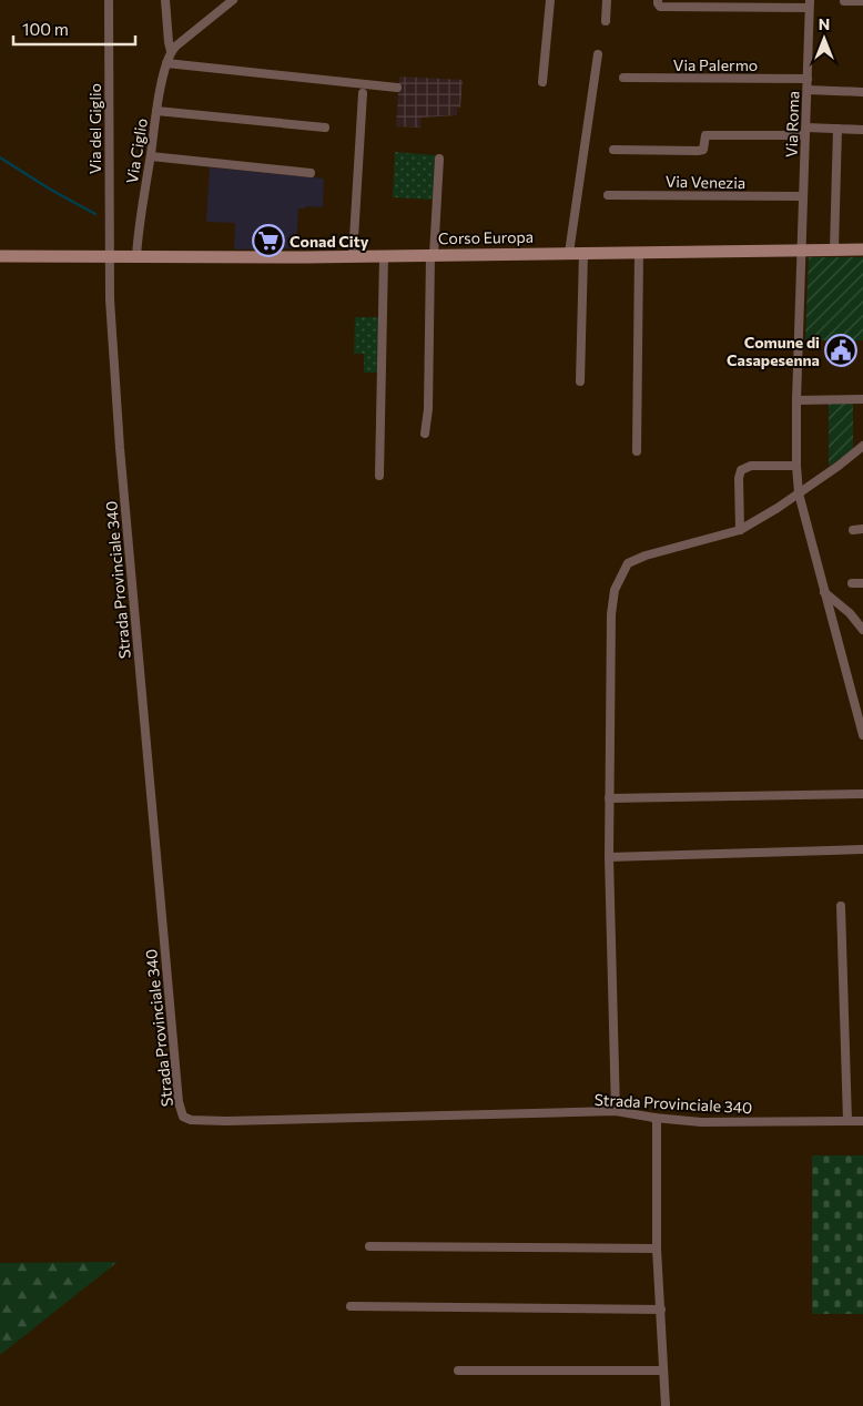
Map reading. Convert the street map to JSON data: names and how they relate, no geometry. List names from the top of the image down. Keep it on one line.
{"streets":{"street":["Via Palermo","Via Roma","Via del Giglio","Via Ciglio","Via Venezia","Corso Europa","Strada Provinciale 340"]},"crossings":[["Via Palermo","Via Roma"],["Via Roma","Via Venezia"],["Via Roma","Corso Europa"],["Via del Giglio","Corso Europa"],["Via del Giglio","Strada Provinciale 340"],["Via Ciglio","Corso Europa"],["Corso Europa","Strada Provinciale 340"]],"places":{"supermarket":["Conad City"],"public building":["Comune di Casapesenna"]},"scale_bar":"100 m","north":"top"}
